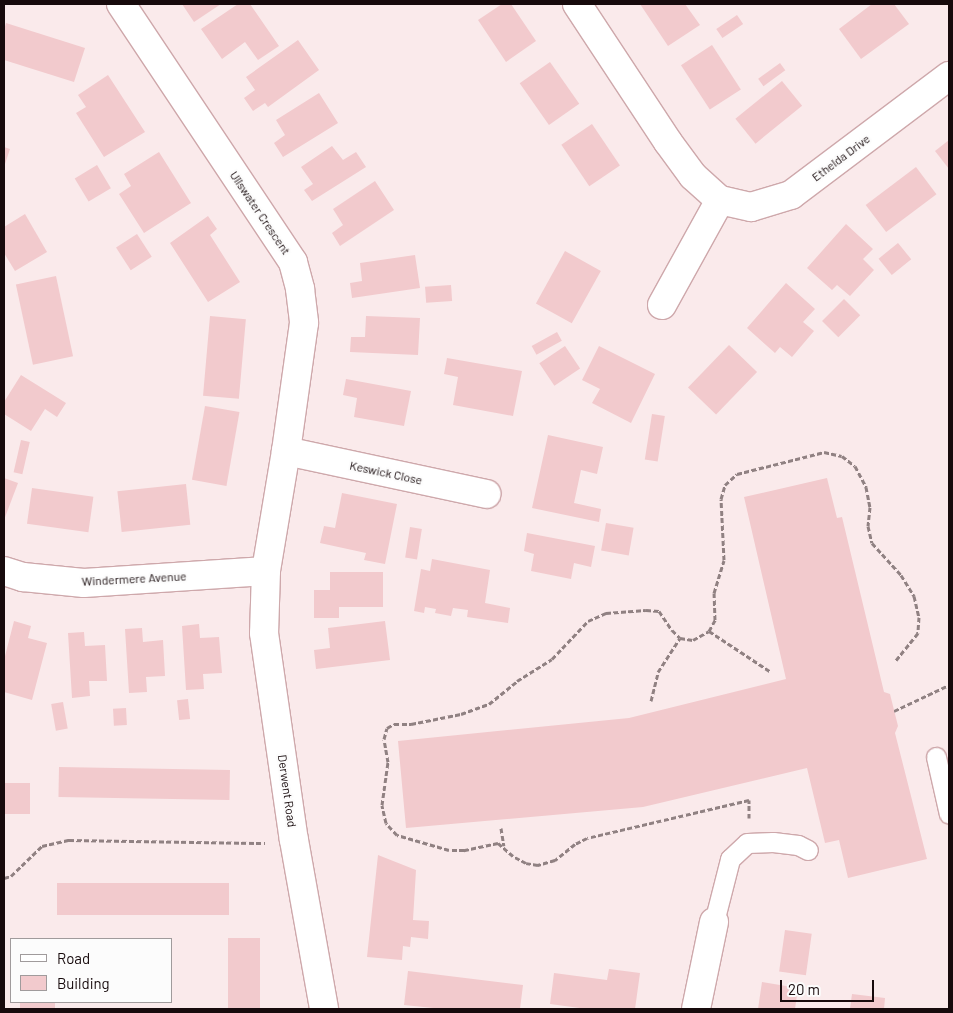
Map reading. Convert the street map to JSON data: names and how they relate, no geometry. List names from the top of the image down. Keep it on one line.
{"streets":{"street":["Ethelda Drive","Ullswater Crescent","Keswick Close","Windermere Avenue","Derwent Road"]},"crossings":[["Ullswater Crescent","Keswick Close"],["Ullswater Crescent","Windermere Avenue"],["Ullswater Crescent","Derwent Road"],["Windermere Avenue","Derwent Road"]],"legend":["Road","Building"],"scale_bar":"20 m"}
